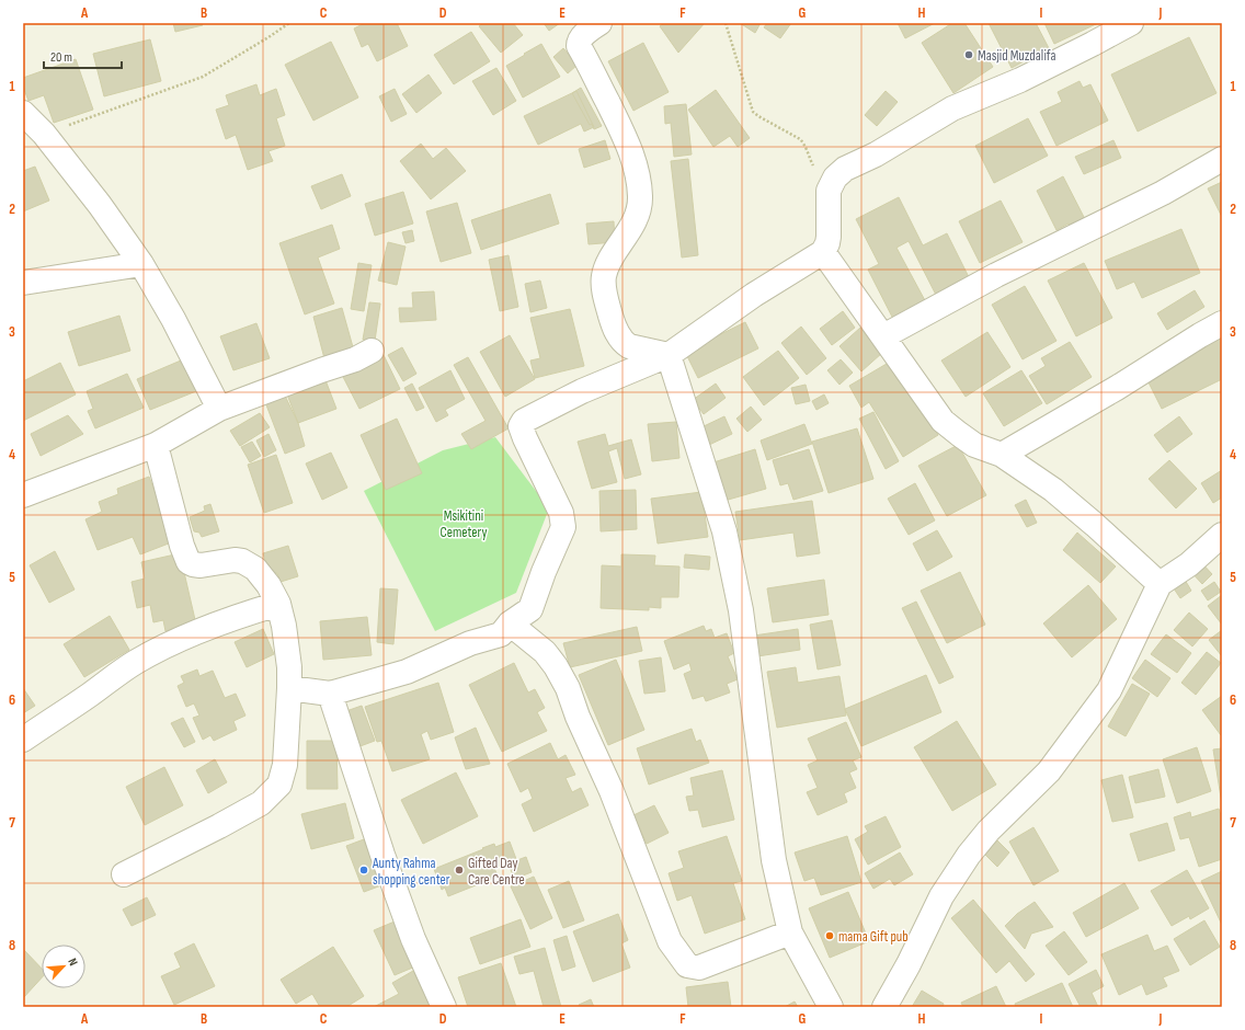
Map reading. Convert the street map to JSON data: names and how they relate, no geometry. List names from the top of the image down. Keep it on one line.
{"parks":["Msikitini Cemetery"],"places":["Masjid Muzdalifa","Aunty Rahma shopping center","Gifted Day Care Centre","mama Gift pub"],"scale_bar":"20 m","north":"top right","grid":{"columns":["A","B","C","D","E","F","G","H","I","J"],"rows":["1","2","3","4","5","6","7","8"]}}
